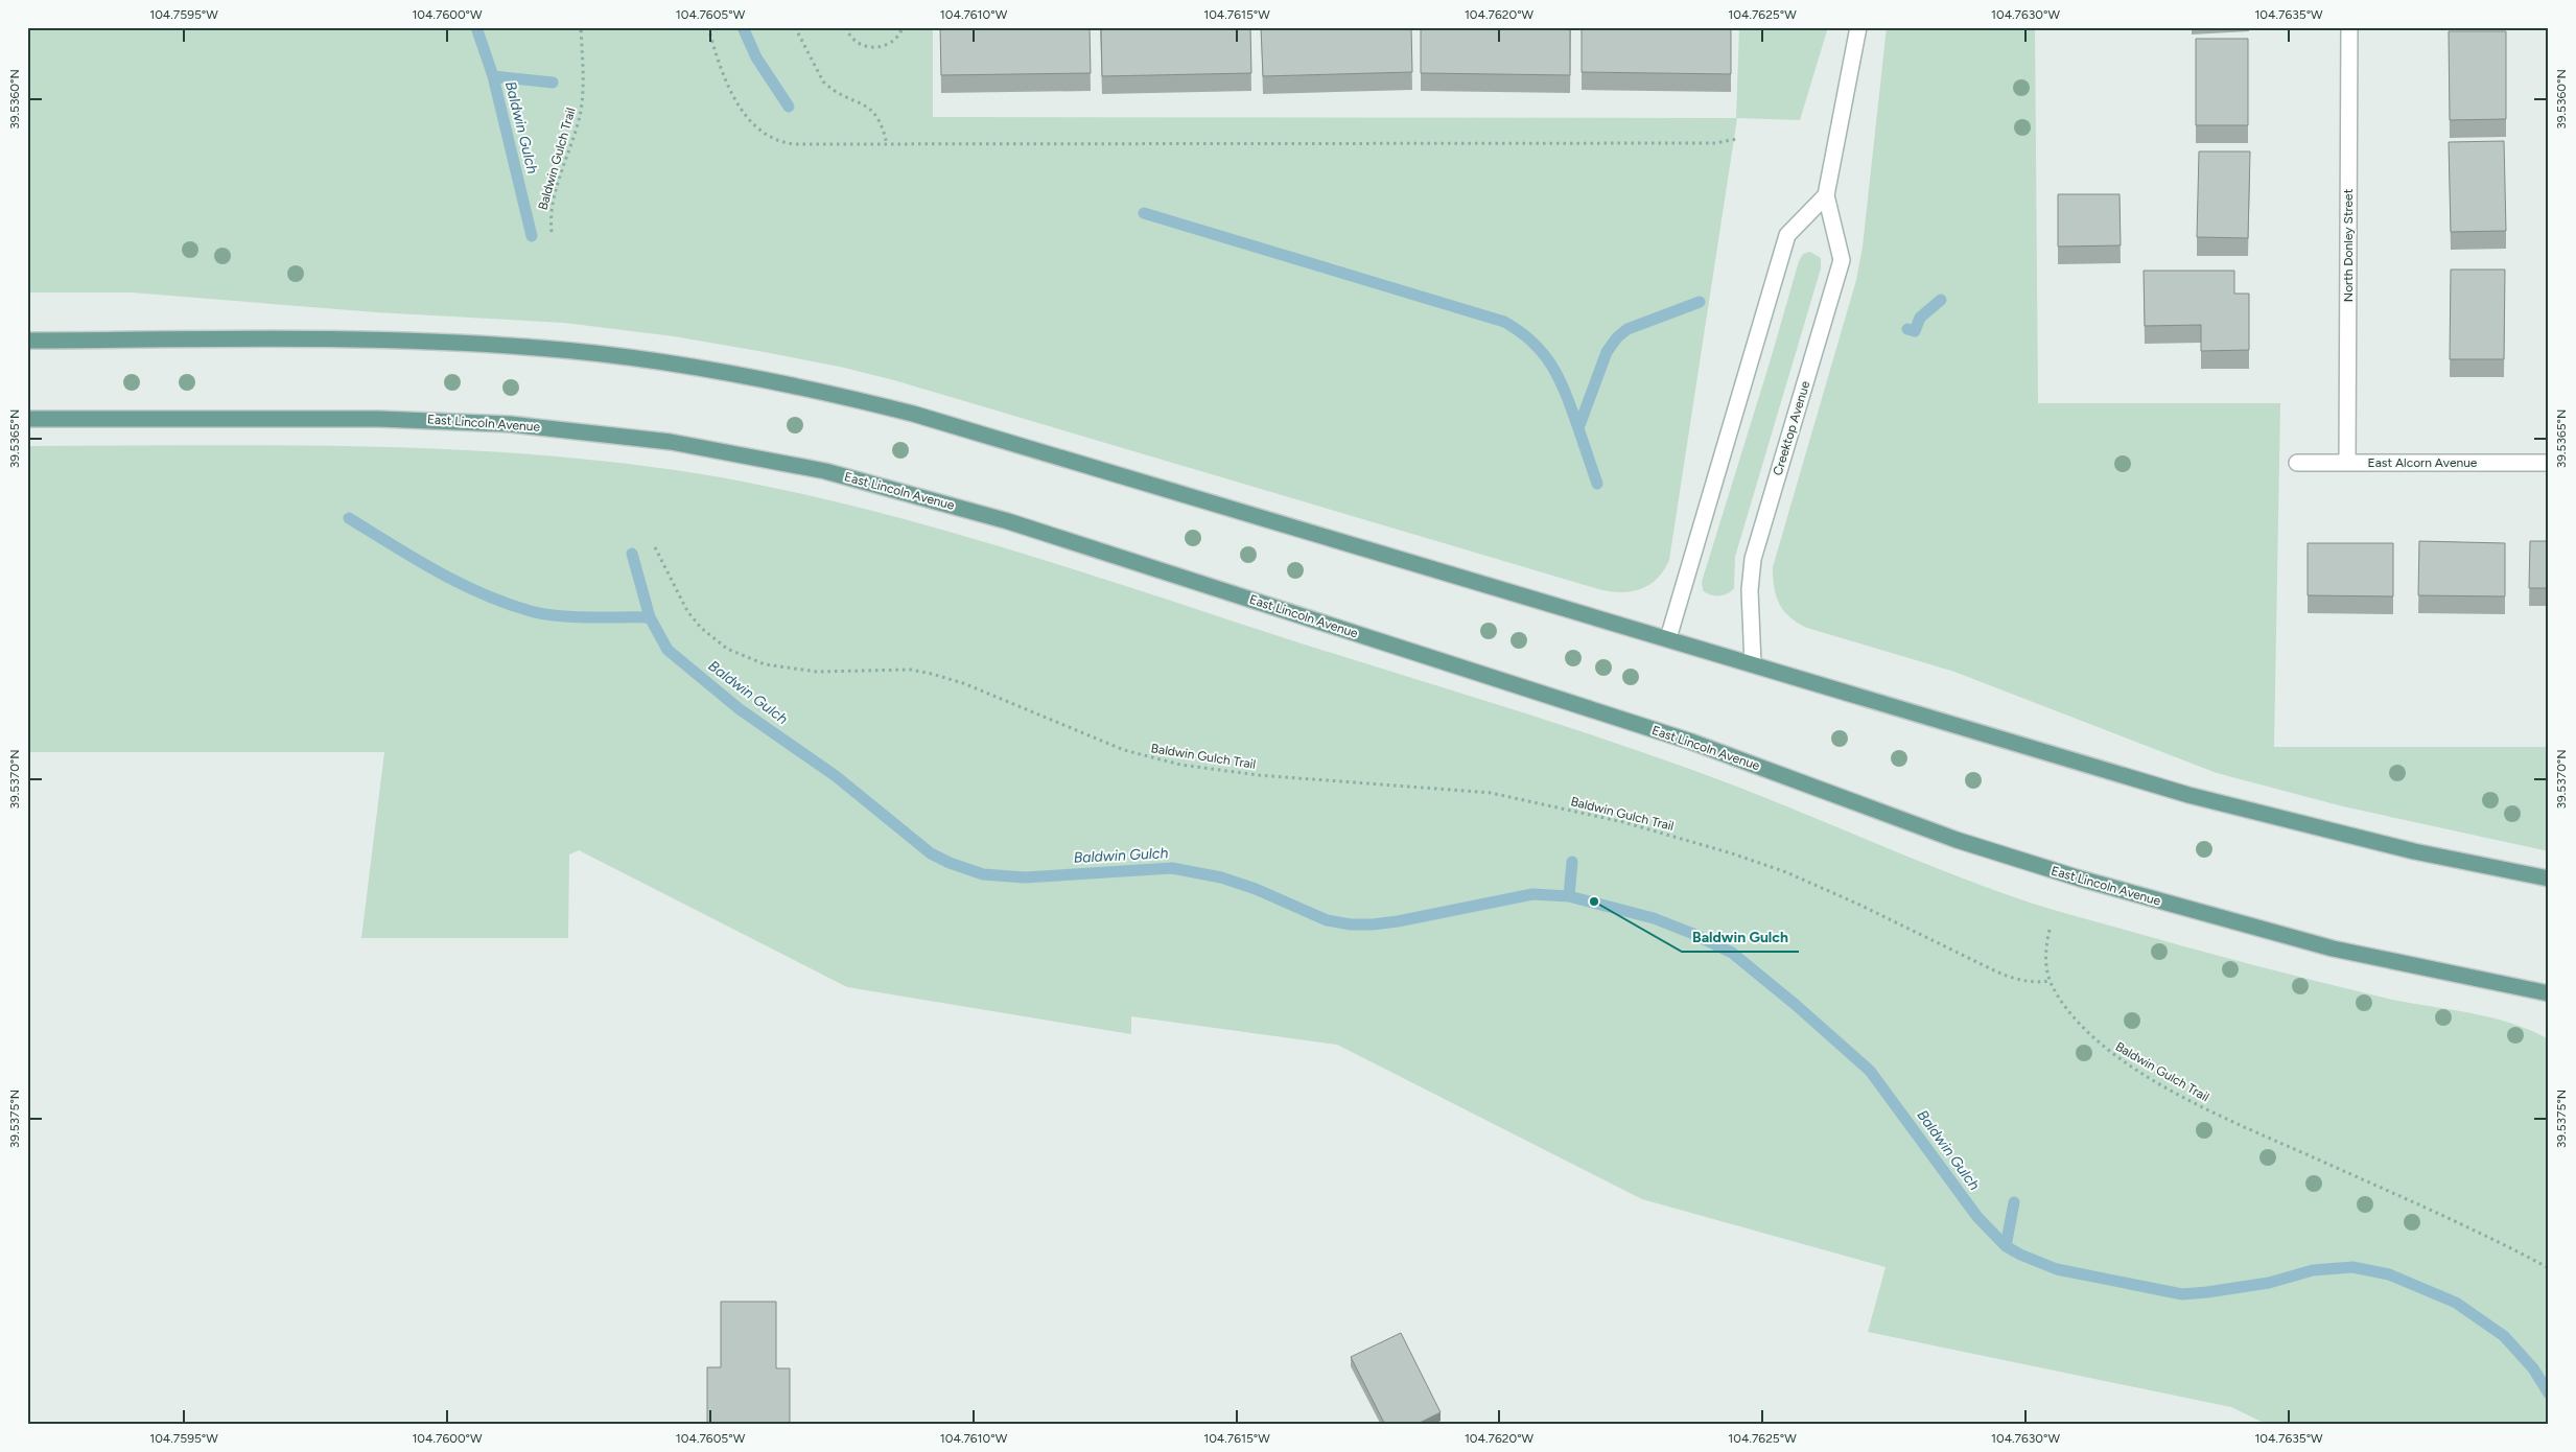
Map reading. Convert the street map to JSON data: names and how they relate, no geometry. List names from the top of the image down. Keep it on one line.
{"streets":{"main road":["East Lincoln Avenue"],"street":["North Donley Street","Creektop Avenue","East Alcorn Avenue"],"path":["Baldwin Gulch Trail"]},"crossings":[["North Donley Street","East Alcorn Avenue"]],"water":["Baldwin Gulch"],"places":["Baldwin Gulch"],"coordinates":["104.7595°W","104.7600°W","104.7605°W","104.7610°W","104.7615°W","104.7620°W","104.7625°W","104.7630°W","104.7635°W","39.5360°N","39.5365°N","39.5370°N","39.5375°N"]}
